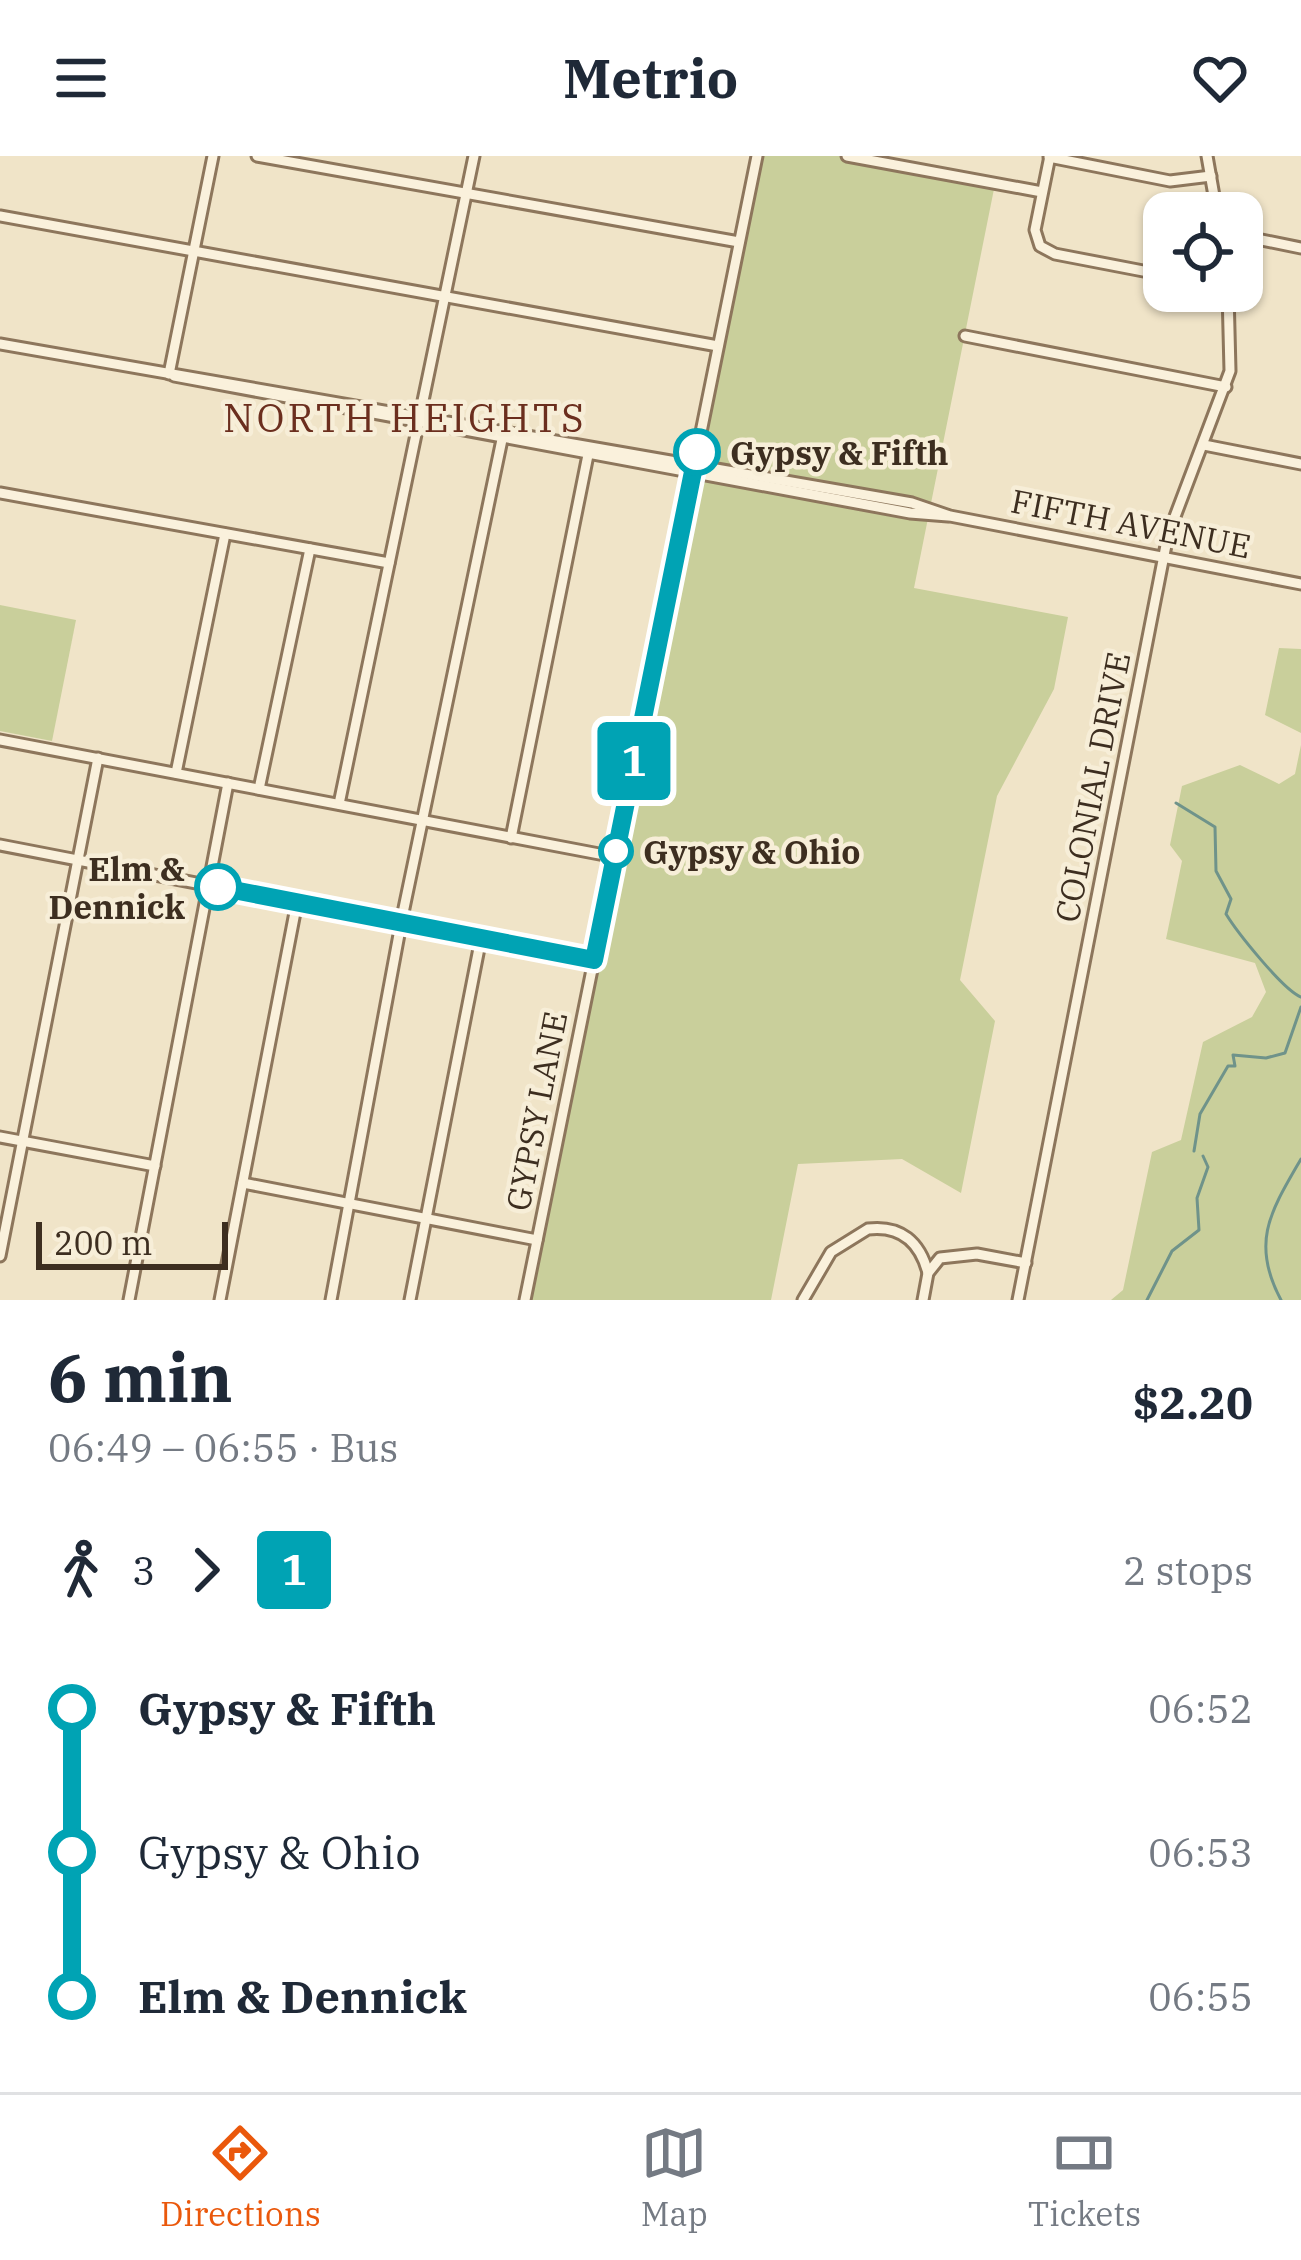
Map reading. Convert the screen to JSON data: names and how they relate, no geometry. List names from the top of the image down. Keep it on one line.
{"streets":{"street":["FIFTH AVENUE","COLONIAL DRIVE","GYPSY LANE"]},"crossings":[["FIFTH AVENUE","COLONIAL DRIVE"],["FIFTH AVENUE","GYPSY LANE"]],"districts":["NORTH HEIGHTS"],"places":["Gypsy & Fifth","Gypsy & Ohio","Elm & Dennick"],"lines":["bus line 1"],"scale_bar":"200 m","page":{"header":"Metrio","on_map":"1","scale":"200 m","heading":["6 min","06:49 – 06:55 · Bus","$2.20"],"legs":["3","1","2 stops"],"list":[{"name":"Gypsy & Fifth","value":"06:52"},{"name":"Gypsy & Ohio","value":"06:53"},{"name":"Elm & Dennick","value":"06:55"}],"tabs":["Directions","Map","Tickets"]}}
